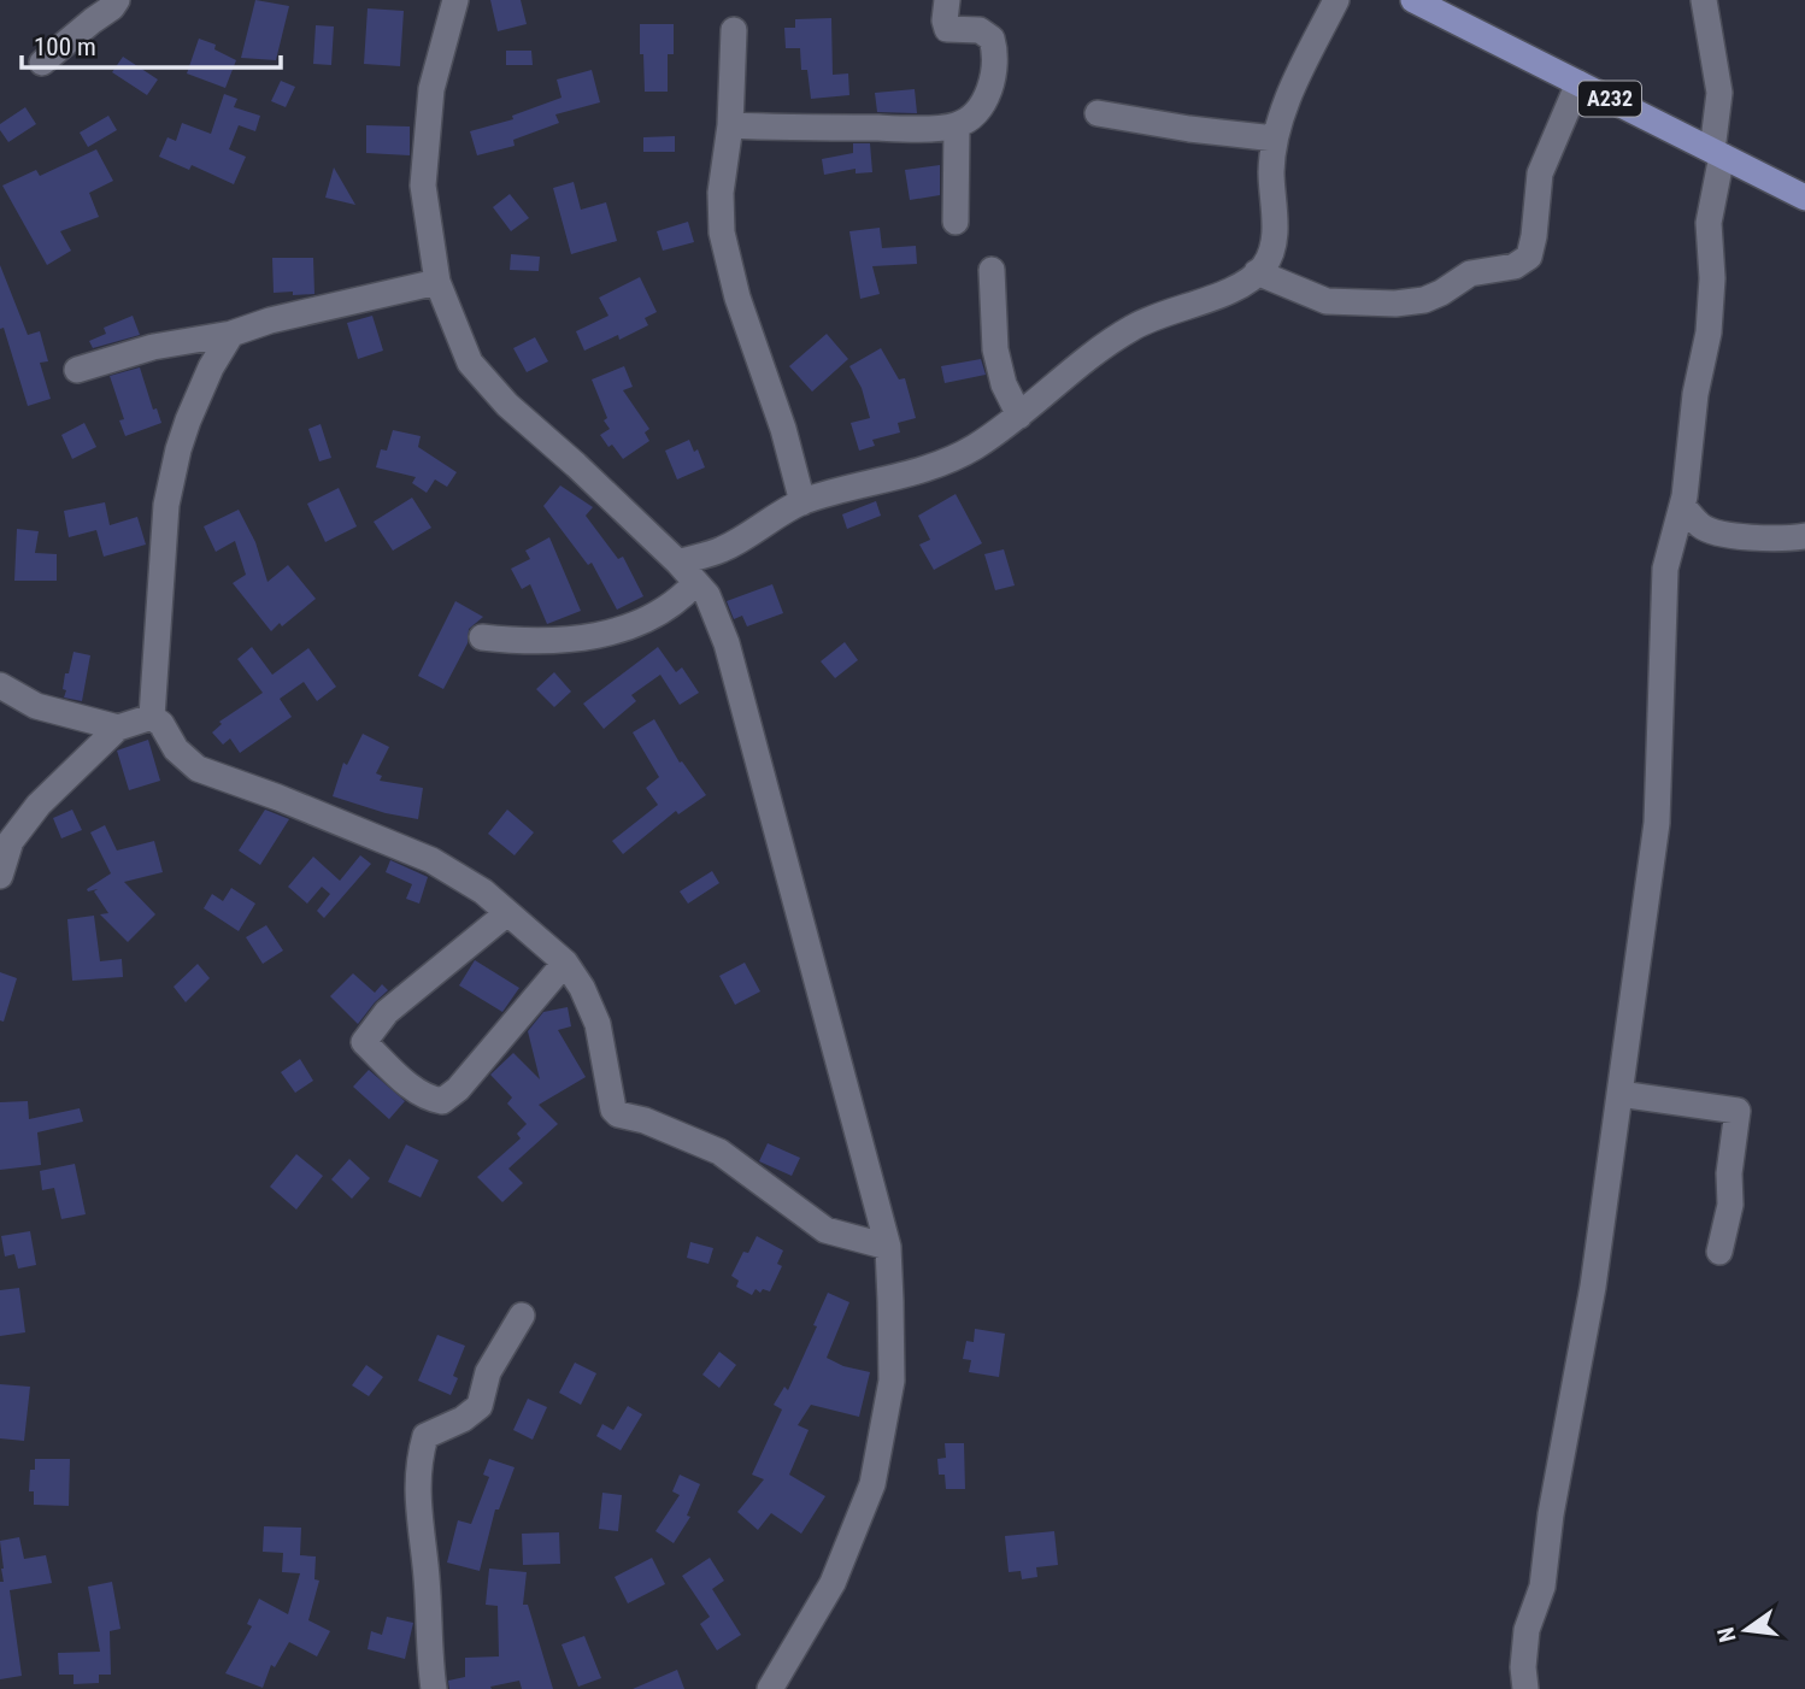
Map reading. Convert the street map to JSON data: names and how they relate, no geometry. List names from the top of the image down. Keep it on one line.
{"streets":{"main road":["A232"]},"scale_bar":"100 m","north":"left"}
